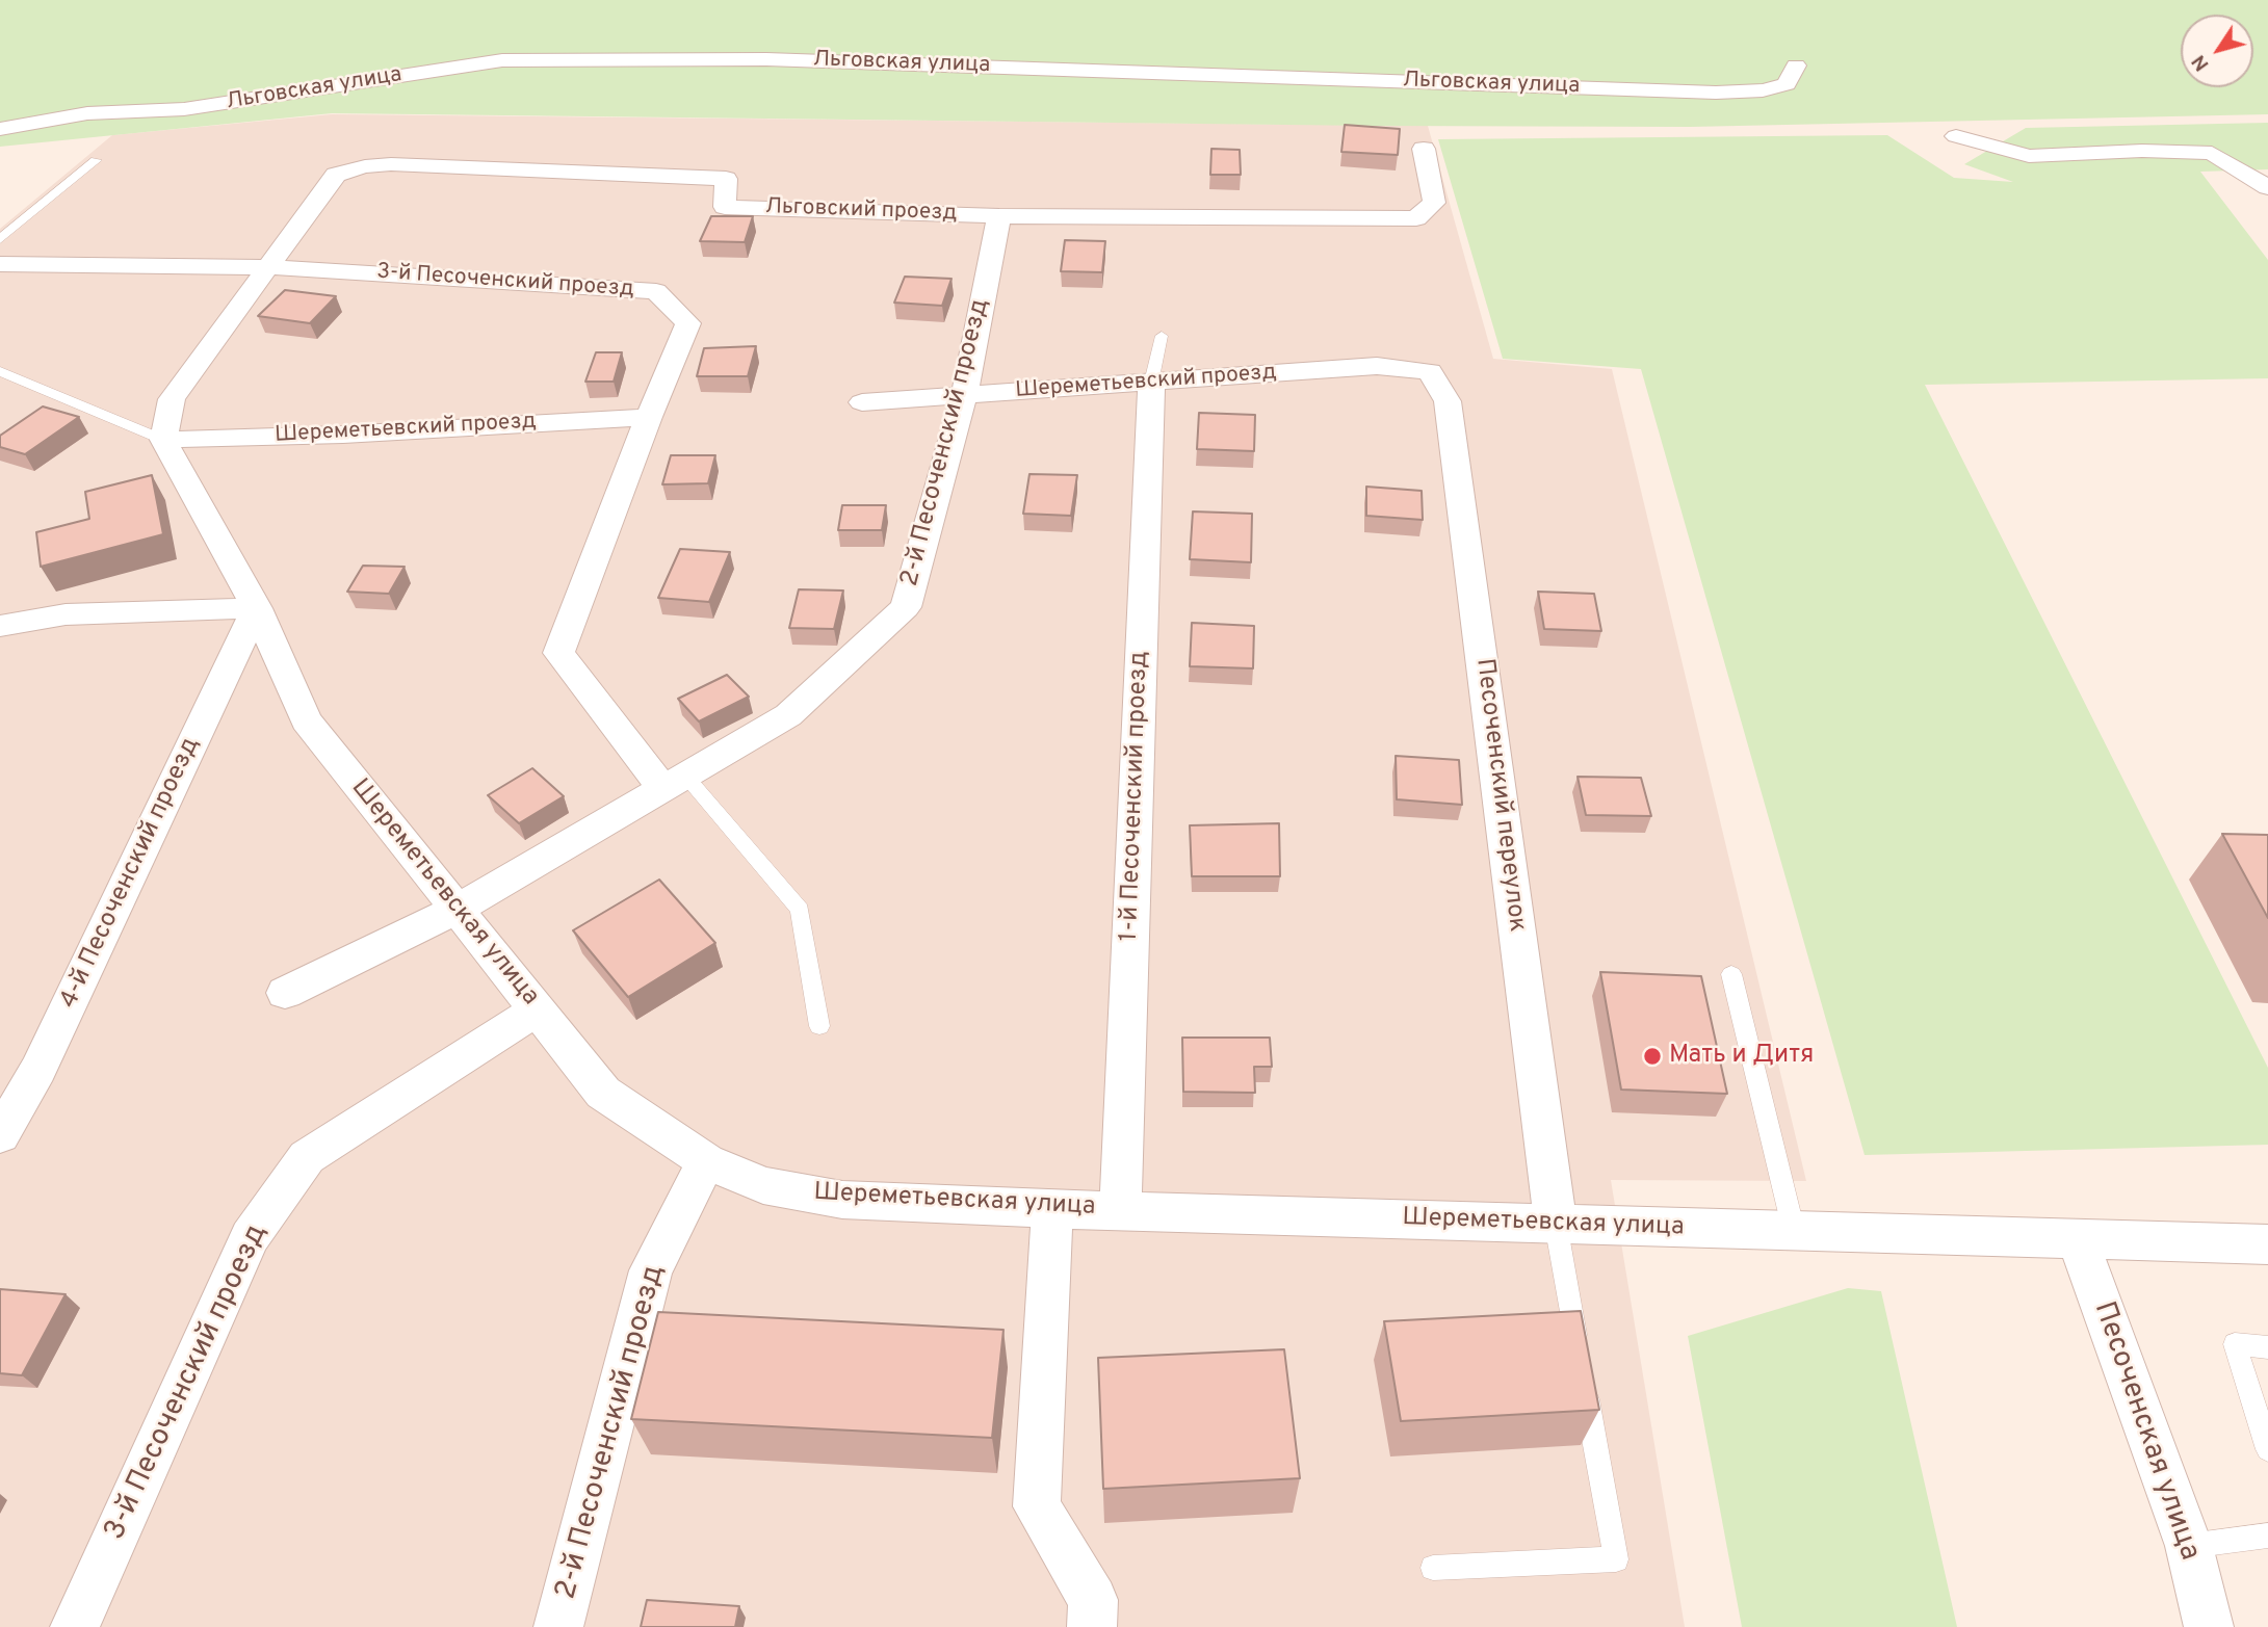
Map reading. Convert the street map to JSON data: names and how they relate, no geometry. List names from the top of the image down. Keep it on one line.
{"streets":{"street":["Льговская улица","Льговский проезд","3-й Песоченский проезд","Шереметьевский проезд","2-й Песоченский проезд","Песоченский переулок","1-й Песоченский проезд","4-й Песоченский проезд","Шереметьевская улица","Песоченская улица"]},"crossings":[["Льговский проезд","3-й Песоченский проезд"],["Льговский проезд","2-й Песоченский проезд"],["3-й Песоченский проезд","Шереметьевский проезд"],["3-й Песоченский проезд","2-й Песоченский проезд"],["3-й Песоченский проезд","Шереметьевская улица"],["Шереметьевский проезд","2-й Песоченский проезд"],["Шереметьевский проезд","Песоченский переулок"],["Шереметьевский проезд","1-й Песоченский проезд"],["Шереметьевский проезд","Шереметьевская улица"],["2-й Песоченский проезд","Шереметьевская улица"],["Песоченский переулок","Шереметьевская улица"],["1-й Песоченский проезд","Шереметьевская улица"],["4-й Песоченский проезд","Шереметьевская улица"],["Шереметьевская улица","Песоченская улица"]],"places":["Мать и Дитя"],"north":"bottom left"}
